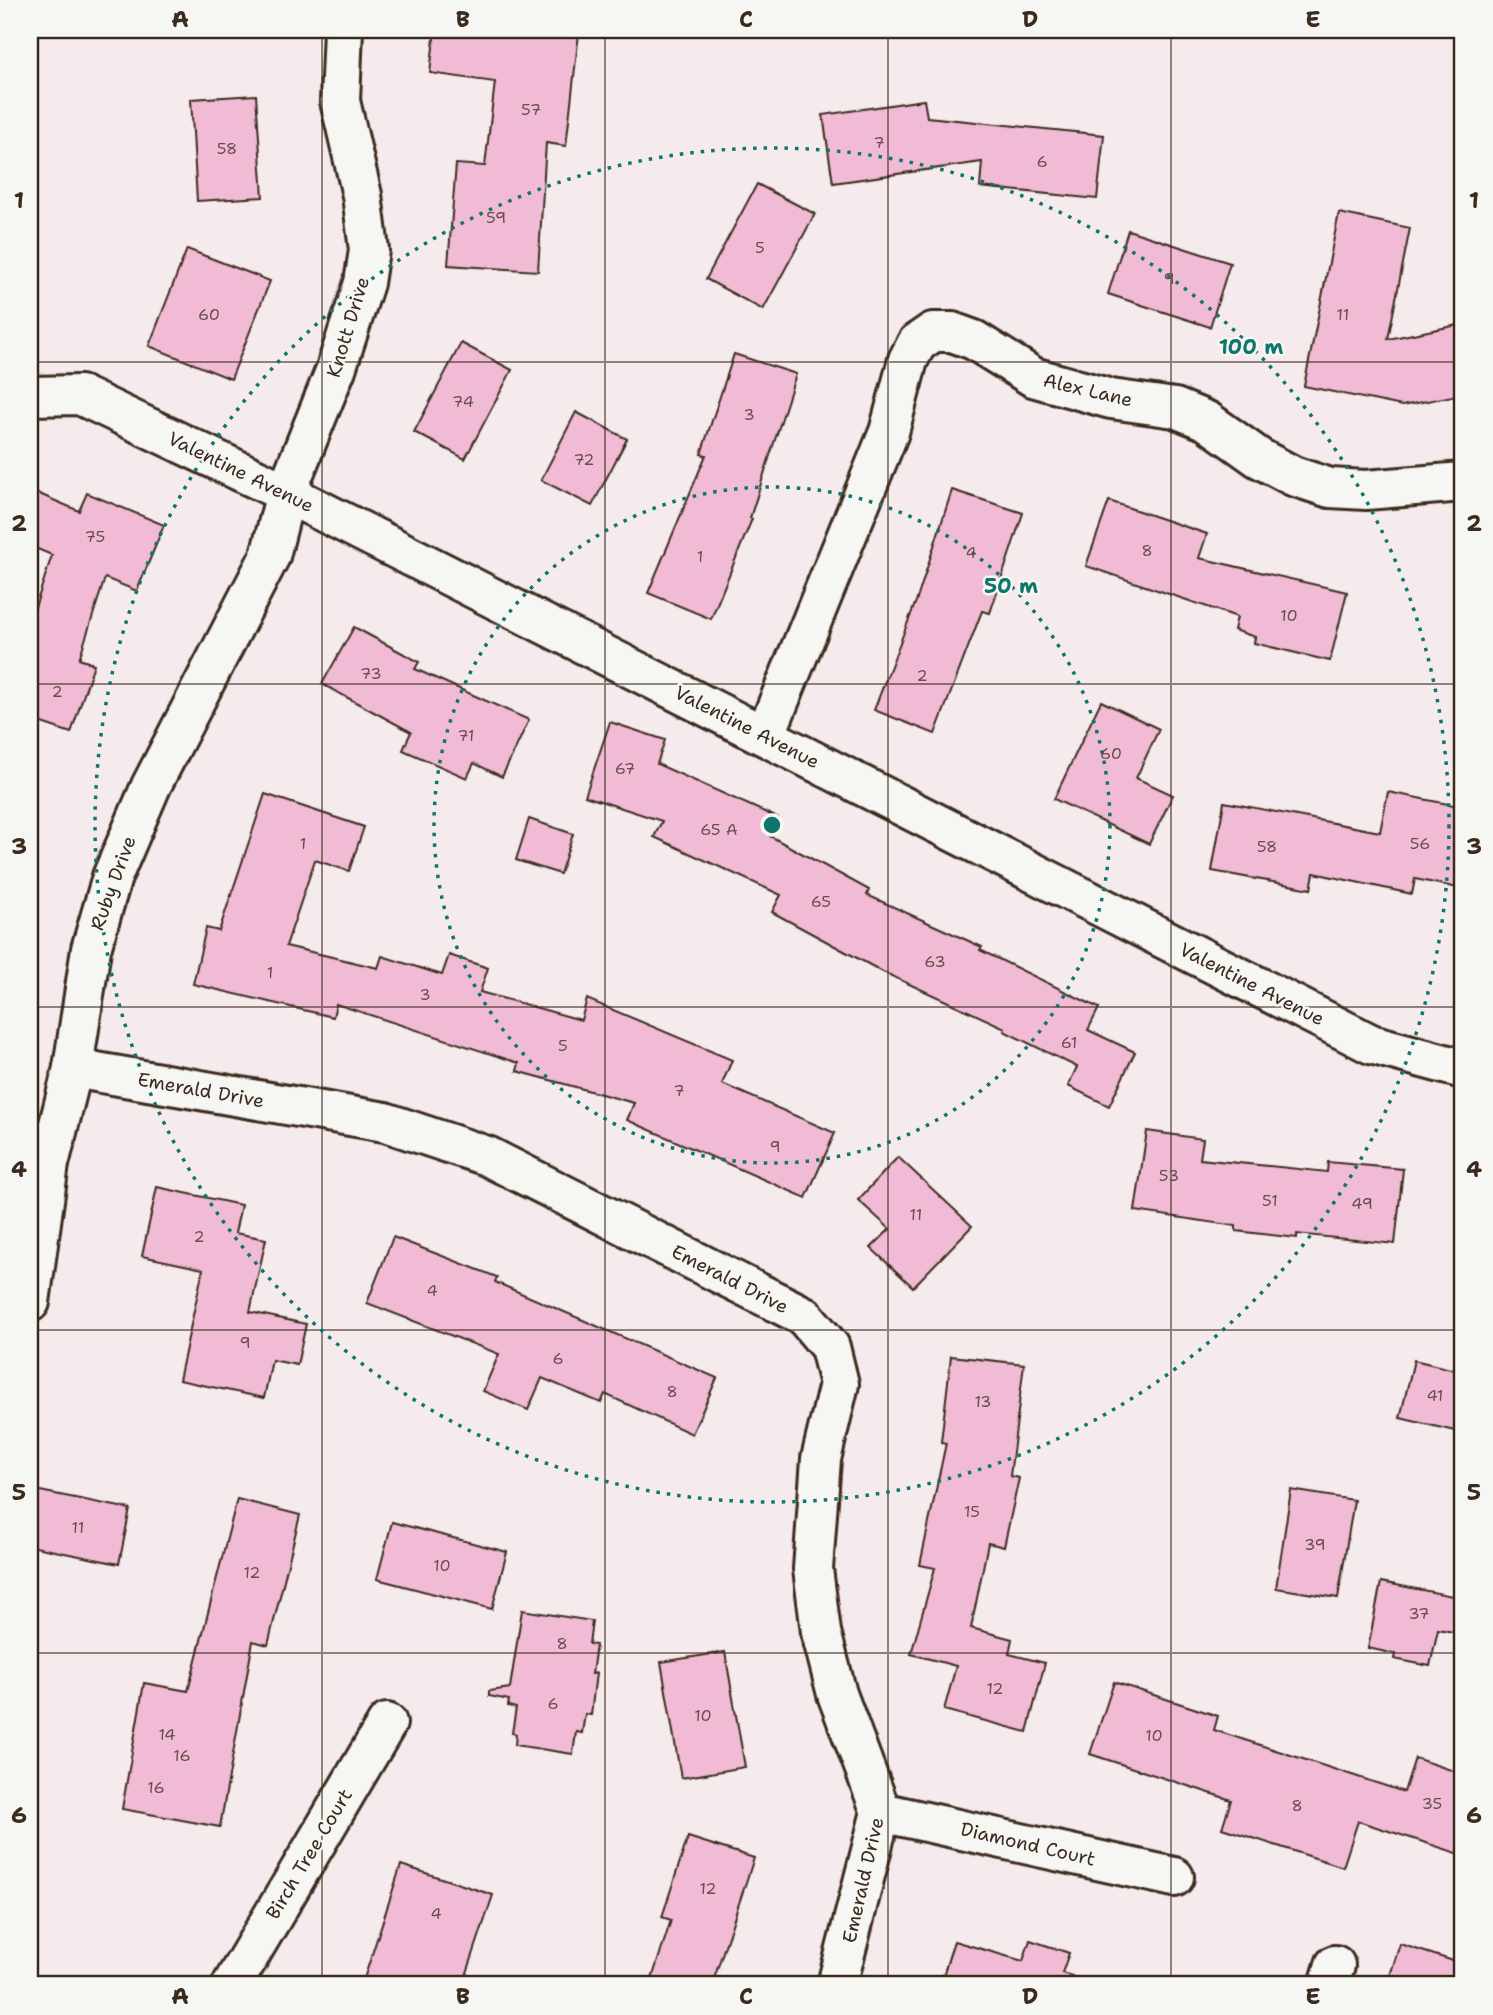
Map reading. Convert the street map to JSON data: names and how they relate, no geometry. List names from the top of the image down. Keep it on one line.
{"streets":{"street":["Knott Drive","Alex Lane","Valentine Avenue","Ruby Drive","Emerald Drive","Diamond Court","Birch Tree Court"]},"crossings":[["Knott Drive","Valentine Avenue"],["Knott Drive","Ruby Drive"],["Alex Lane","Valentine Avenue"],["Valentine Avenue","Ruby Drive"],["Ruby Drive","Emerald Drive"],["Emerald Drive","Diamond Court"]],"house_numbers":["57","7","58","6","59","5","9","60","11","74","3","72","75","8","4","1","10","73","2","2","71","60","67","65 A","1","56","58","65","63","1","3","61","5","7","9","53","51","49","11","2","4","9","6","8","41","13","15","11","39","10","12","37","8","12","6","10","14","10","16","16","35","8","12","4"],"grid":{"columns":["A","B","C","D","E"],"rows":["1","2","3","4","5","6"]},"rings":["100 m","50 m"]}
